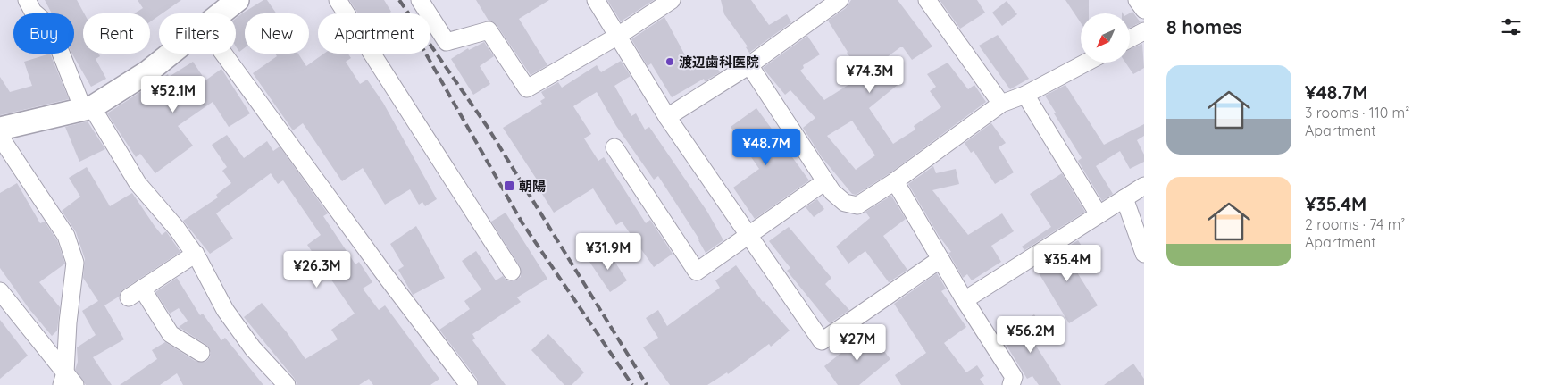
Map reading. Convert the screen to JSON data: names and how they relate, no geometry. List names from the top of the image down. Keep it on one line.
{"places":{"other":["渡辺歯科医院"],"transit":["朝陽"]},"north":"bottom left","page":{"heading":"8 homes","chip":["Buy","Rent","Filters","New","Apartment"],"list":[{"name":"¥48.7M","note":"3 rooms · 110 m² · Apartment"},{"name":"¥35.4M","note":"2 rooms · 74 m² · Apartment"}],"price":["¥74.3M","¥52.1M","¥48.7M","¥31.9M","¥35.4M","¥26.3M","¥56.2M","¥27M"]}}
